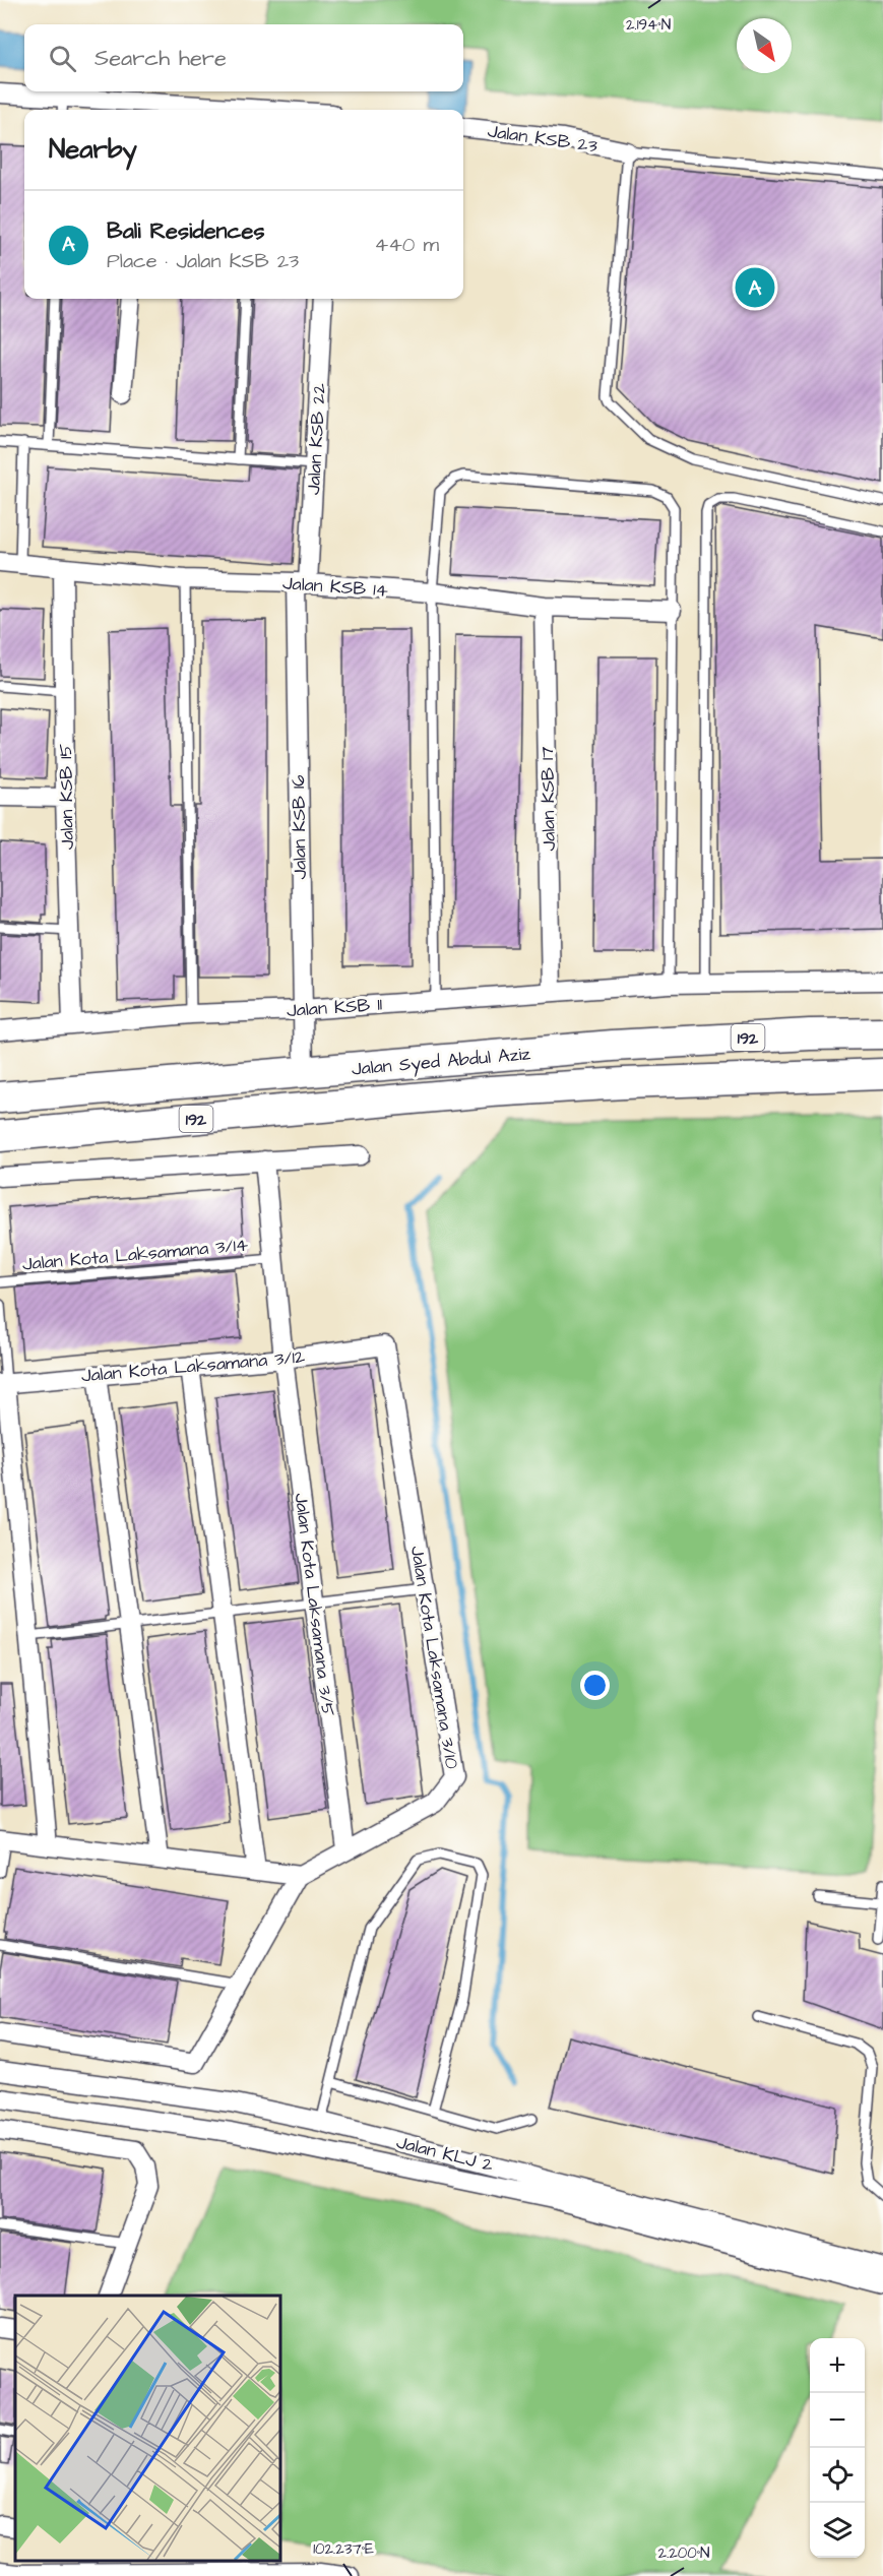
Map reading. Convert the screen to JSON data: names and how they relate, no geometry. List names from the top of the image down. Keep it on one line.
{"streets":{"main road":["192","Jalan Syed Abdul Aziz"],"street":["Jalan KSB 23","Jalan KSB 22","Jalan KSB 14","Jalan KSB 15","Jalan KSB 17","Jalan KSB 16","Jalan KSB 11","Jalan Kota Laksamana 3/12","Jalan Kota Laksamana 3/5","Jalan Kota Laksamana 3/10","Jalan KLJ 2"],"lane":["Jalan Kota Laksamana 3/14"]},"crossings":[["Jalan KSB 22","Jalan KSB 14"],["Jalan KSB 22","Jalan KSB 16"],["Jalan KSB 14","Jalan KSB 15"],["Jalan KSB 14","Jalan KSB 17"],["Jalan KSB 14","Jalan KSB 16"],["Jalan KSB 15","Jalan KSB 11"],["Jalan KSB 17","Jalan KSB 11"],["Jalan KSB 16","Jalan KSB 11"],["Jalan KSB 16","Jalan Syed Abdul Aziz"],["Jalan Kota Laksamana 3/14","Jalan Kota Laksamana 3/5"],["Jalan Kota Laksamana 3/12","Jalan Kota Laksamana 3/5"],["Jalan Kota Laksamana 3/12","Jalan Kota Laksamana 3/10"],["Jalan Kota Laksamana 3/5","Jalan Kota Laksamana 3/10"]],"north":"bottom right","page":{"search":"Search here","heading":"Nearby","list":[{"mark":"A","name":"Bali Residences","note":"Place · Jalan KSB 23","value":"440 m"}],"pins":"A","map_buttons":["+","−"]},"coordinates":["2.194°N","102.237°E","2.200°N"]}
